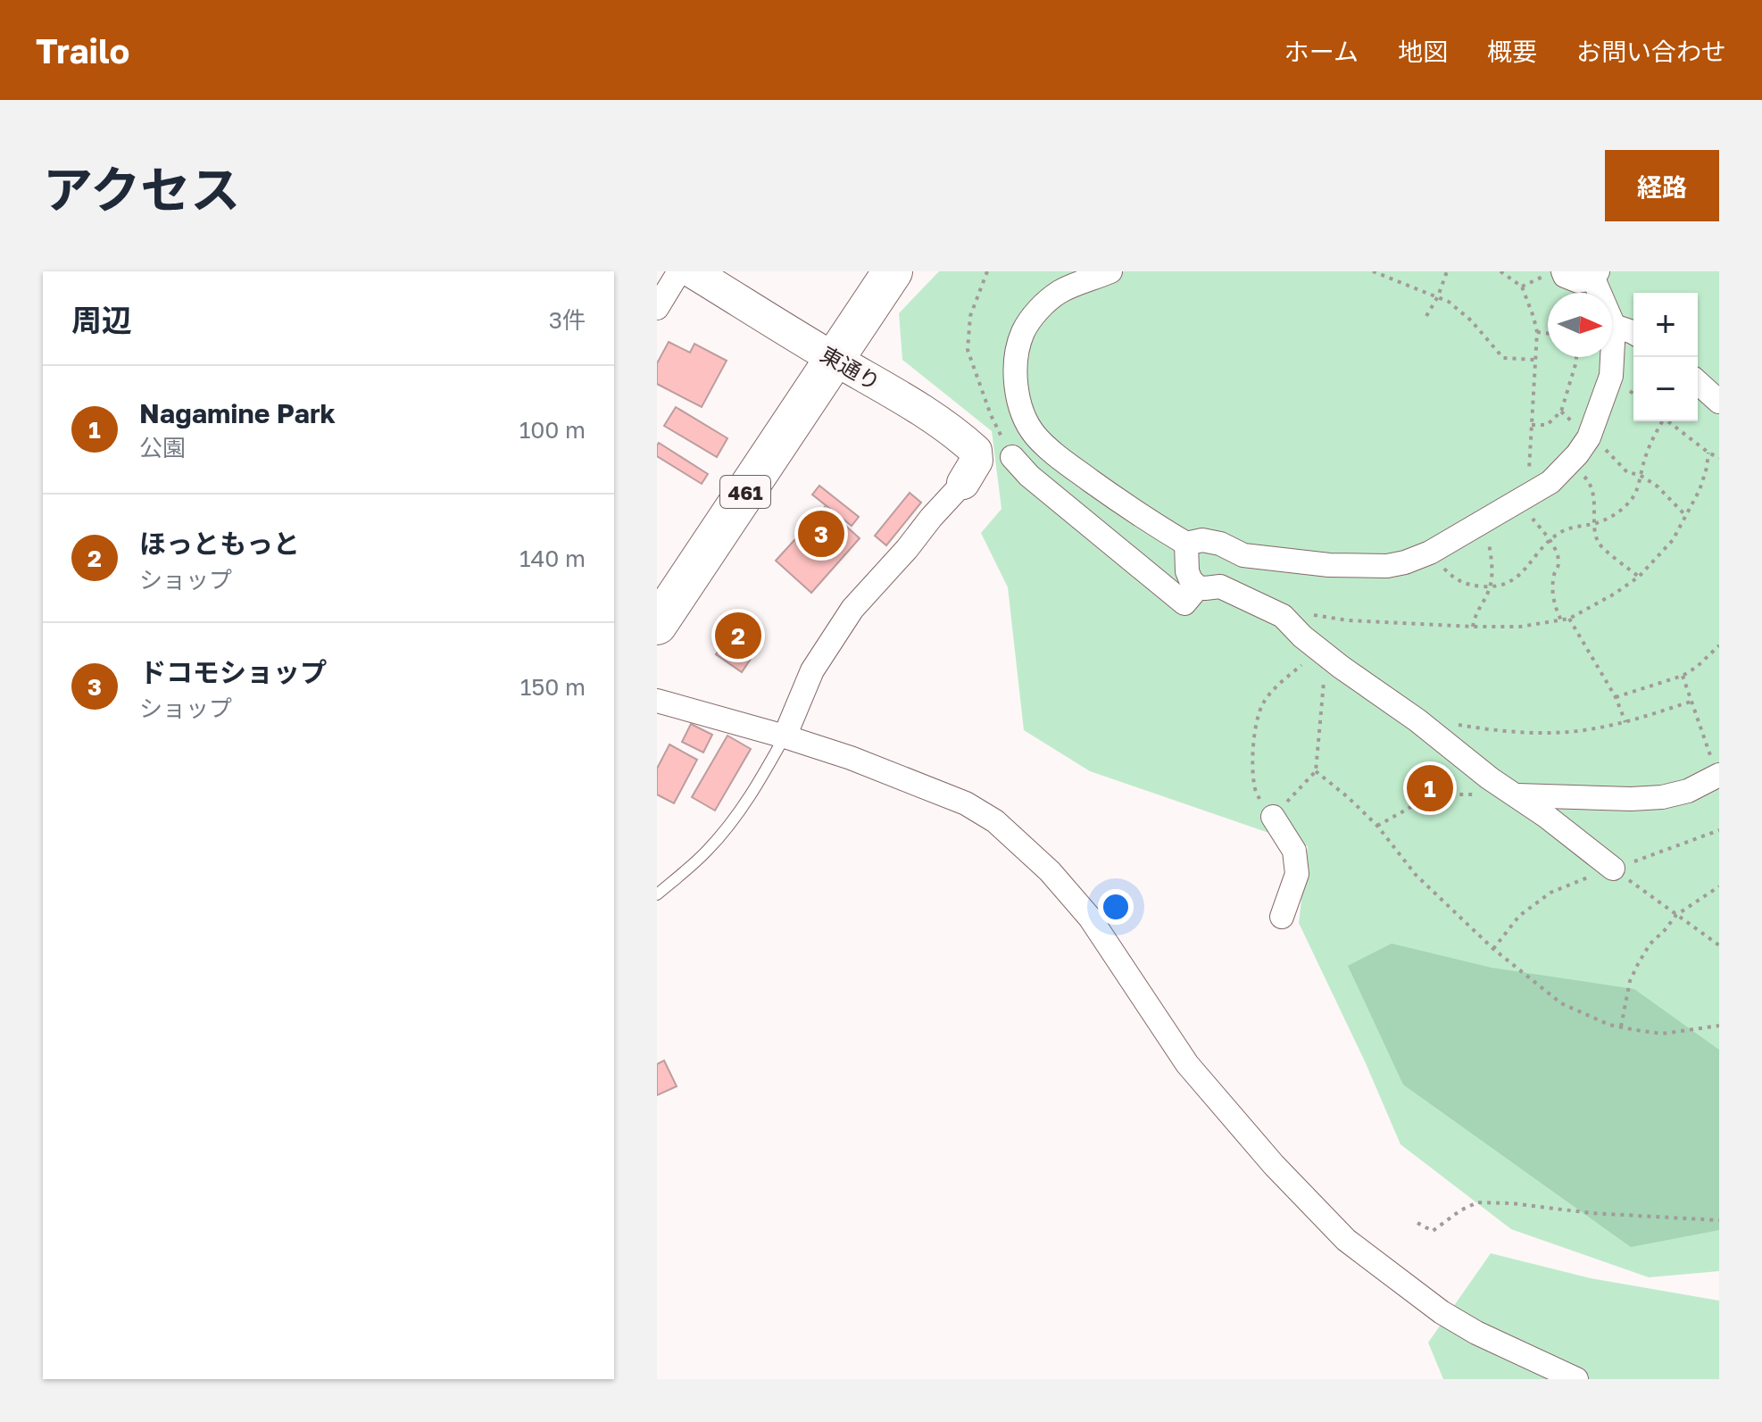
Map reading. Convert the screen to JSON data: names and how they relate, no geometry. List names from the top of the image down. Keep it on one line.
{"streets":{"highway":["461"],"street":["東通り"]},"crossings":[["東通り","461"]],"north":"right","page":{"header":"Trailo","nav":["ホーム","地図","概要","お問い合わせ"],"title":"アクセス","buttons":"経路","heading":["周辺","3件"],"map_buttons":["+","−"],"list":[{"mark":"1","name":"Nagamine Park","note":"公園","value":"100 m"},{"mark":"2","name":"ほっともっと","note":"ショップ","value":"140 m"},{"mark":"3","name":"ドコモショップ","note":"ショップ","value":"150 m"}],"pins":["3","2","1"]}}
